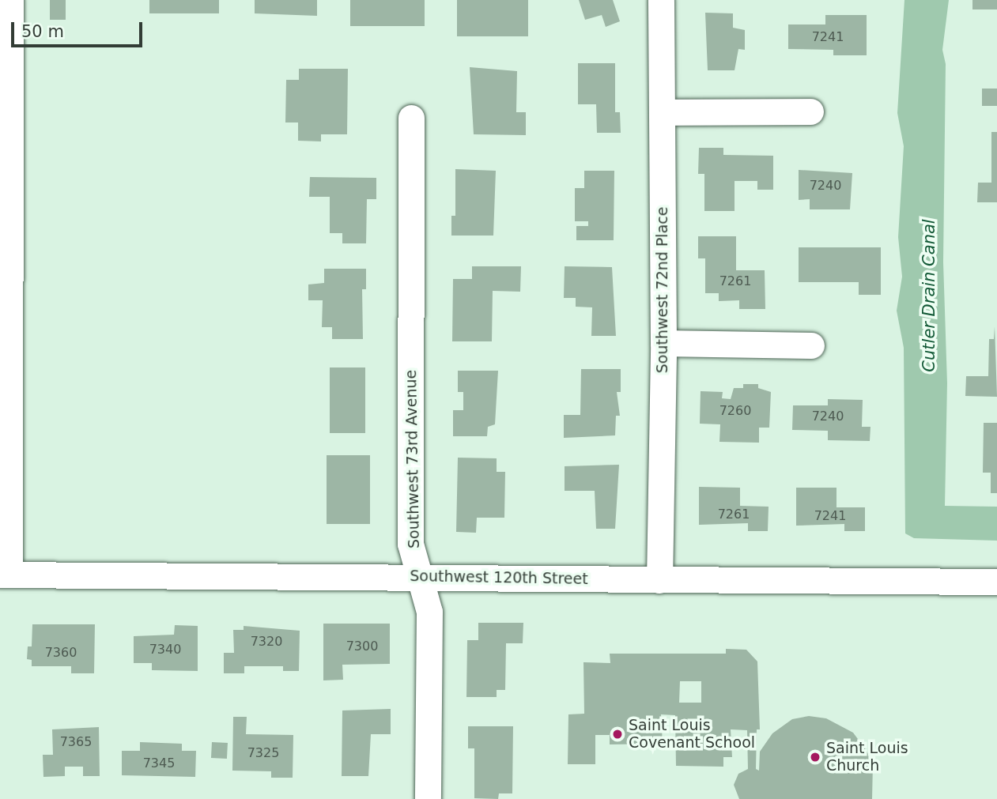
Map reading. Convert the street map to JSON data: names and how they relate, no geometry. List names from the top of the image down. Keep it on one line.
{"streets":{"street":["Southwest 72nd Place","Southwest 73rd Avenue","Southwest 120th Street"]},"crossings":[["Southwest 72nd Place","Southwest 120th Street"],["Southwest 73rd Avenue","Southwest 120th Street"]],"water":["Cutler Drain Canal"],"places":["Saint Louis Covenant School","Saint Louis Church"],"house_numbers":["7241","7240","7261","7260","7240","7261","7241","7320","7300","7340","7360","7365","7325","7345"],"scale_bar":"50 m"}
